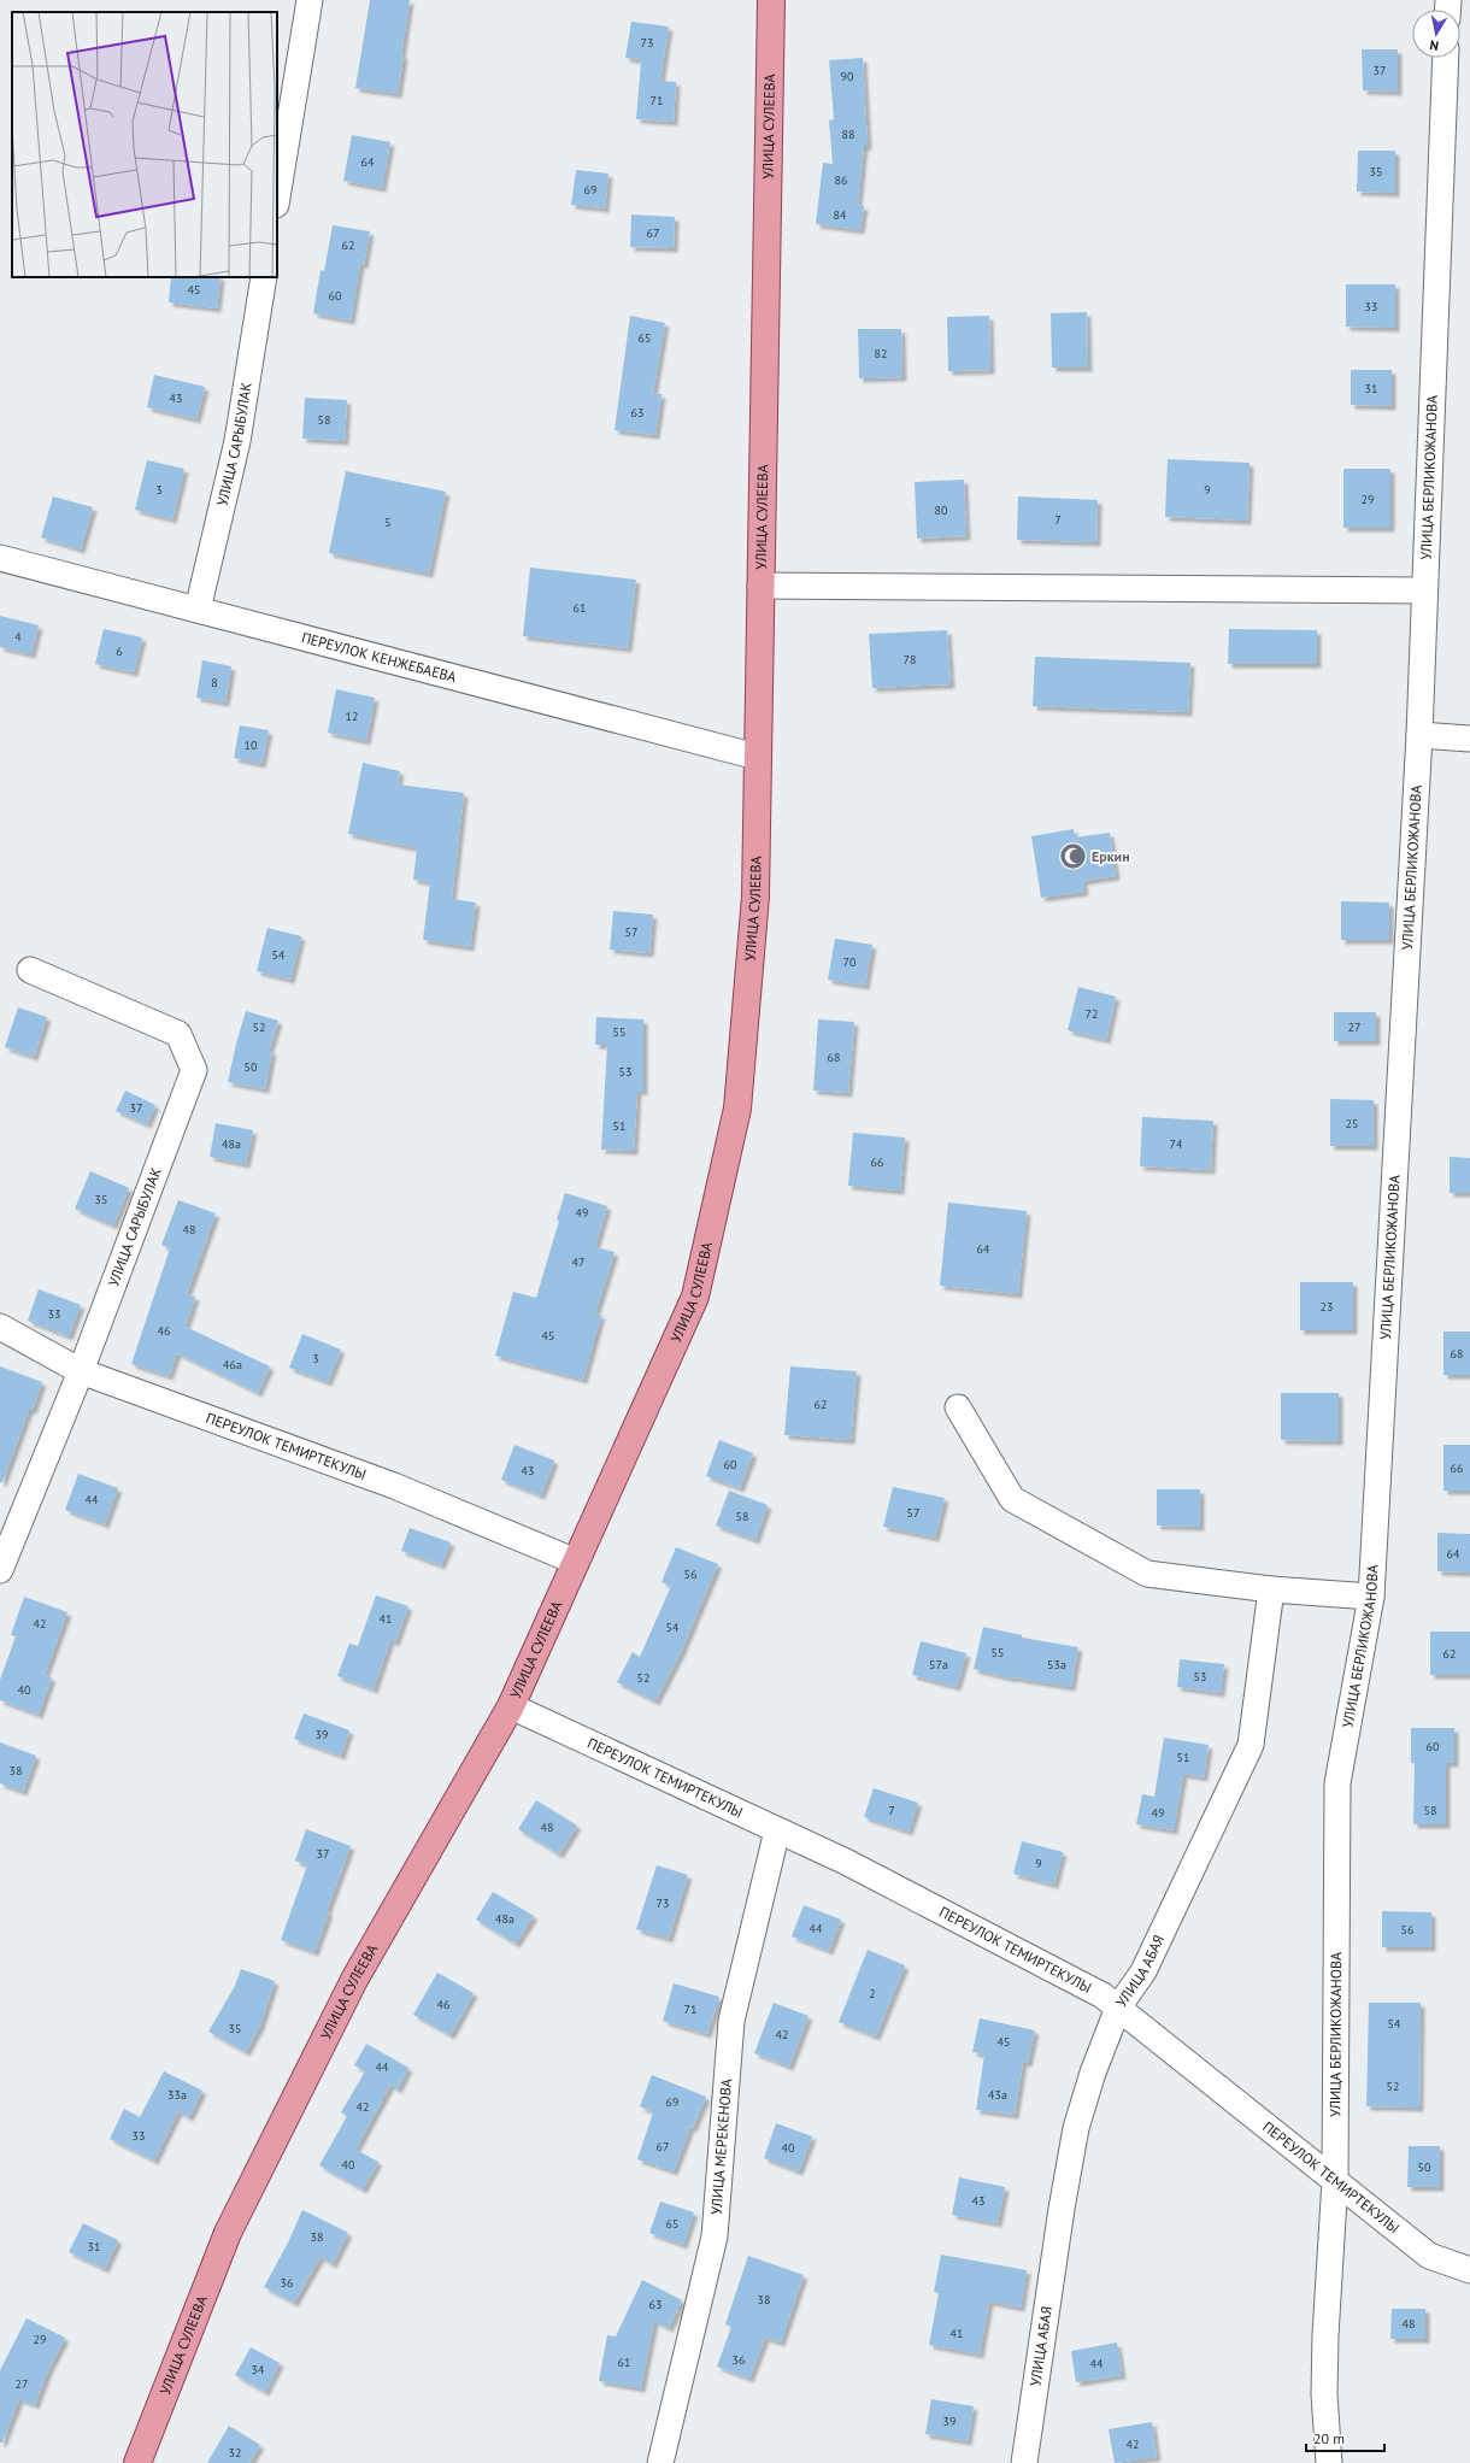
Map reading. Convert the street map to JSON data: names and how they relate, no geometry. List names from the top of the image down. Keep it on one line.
{"streets":{"main road":["УЛИЦА СУЛЕЕВА"],"street":["УЛИЦА САРЫБУЛАК","УЛИЦА БЕРЛИКОЖАНОВА","ПЕРЕУЛОК КЕНЖЕБАЕВА","ПЕРЕУЛОК ТЕМИРТЕКУЛЫ","УЛИЦА АБАЯ","УЛИЦА МЕРЕКЕНОВА"]},"crossings":[["УЛИЦА СУЛЕЕВА","ПЕРЕУЛОК КЕНЖЕБАЕВА"],["УЛИЦА СУЛЕЕВА","ПЕРЕУЛОК ТЕМИРТЕКУЛЫ"],["УЛИЦА САРЫБУЛАК","ПЕРЕУЛОК КЕНЖЕБАЕВА"],["УЛИЦА САРЫБУЛАК","ПЕРЕУЛОК ТЕМИРТЕКУЛЫ"],["УЛИЦА БЕРЛИКОЖАНОВА","ПЕРЕУЛОК ТЕМИРТЕКУЛЫ"],["ПЕРЕУЛОК ТЕМИРТЕКУЛЫ","УЛИЦА АБАЯ"],["ПЕРЕУЛОК ТЕМИРТЕКУЛЫ","УЛИЦА МЕРЕКЕНОВА"]],"places":{"mosque":["Еркин"]},"house_numbers":["73","37","90","71","88","64","35","86","69","84","67","62","45","60","33","65","82","31","43","63","58","3","9","29","80","7","5","61","4","6","78","8","12","10","57","54","70","72","52","27","55","68","50","53","37","25","51","48а","74","66","35","49","48","64","47","23","33","46","45","68","3","46а","62","60","66","43","44","57","58","64","56","41","42","54","55","62","57а","53а","53","52","40","39","60","51","38","7","58","49","48","37","9","73","48а","44","56","2","46","71","54","35","42","45","44","52","33а","43а","69","42","33","67","40","40","50","43","65","38","31","36","38","63","48","41","29","36","61","44","34","27","39","42","32"],"scale_bar":"20 m","north":"bottom"}
